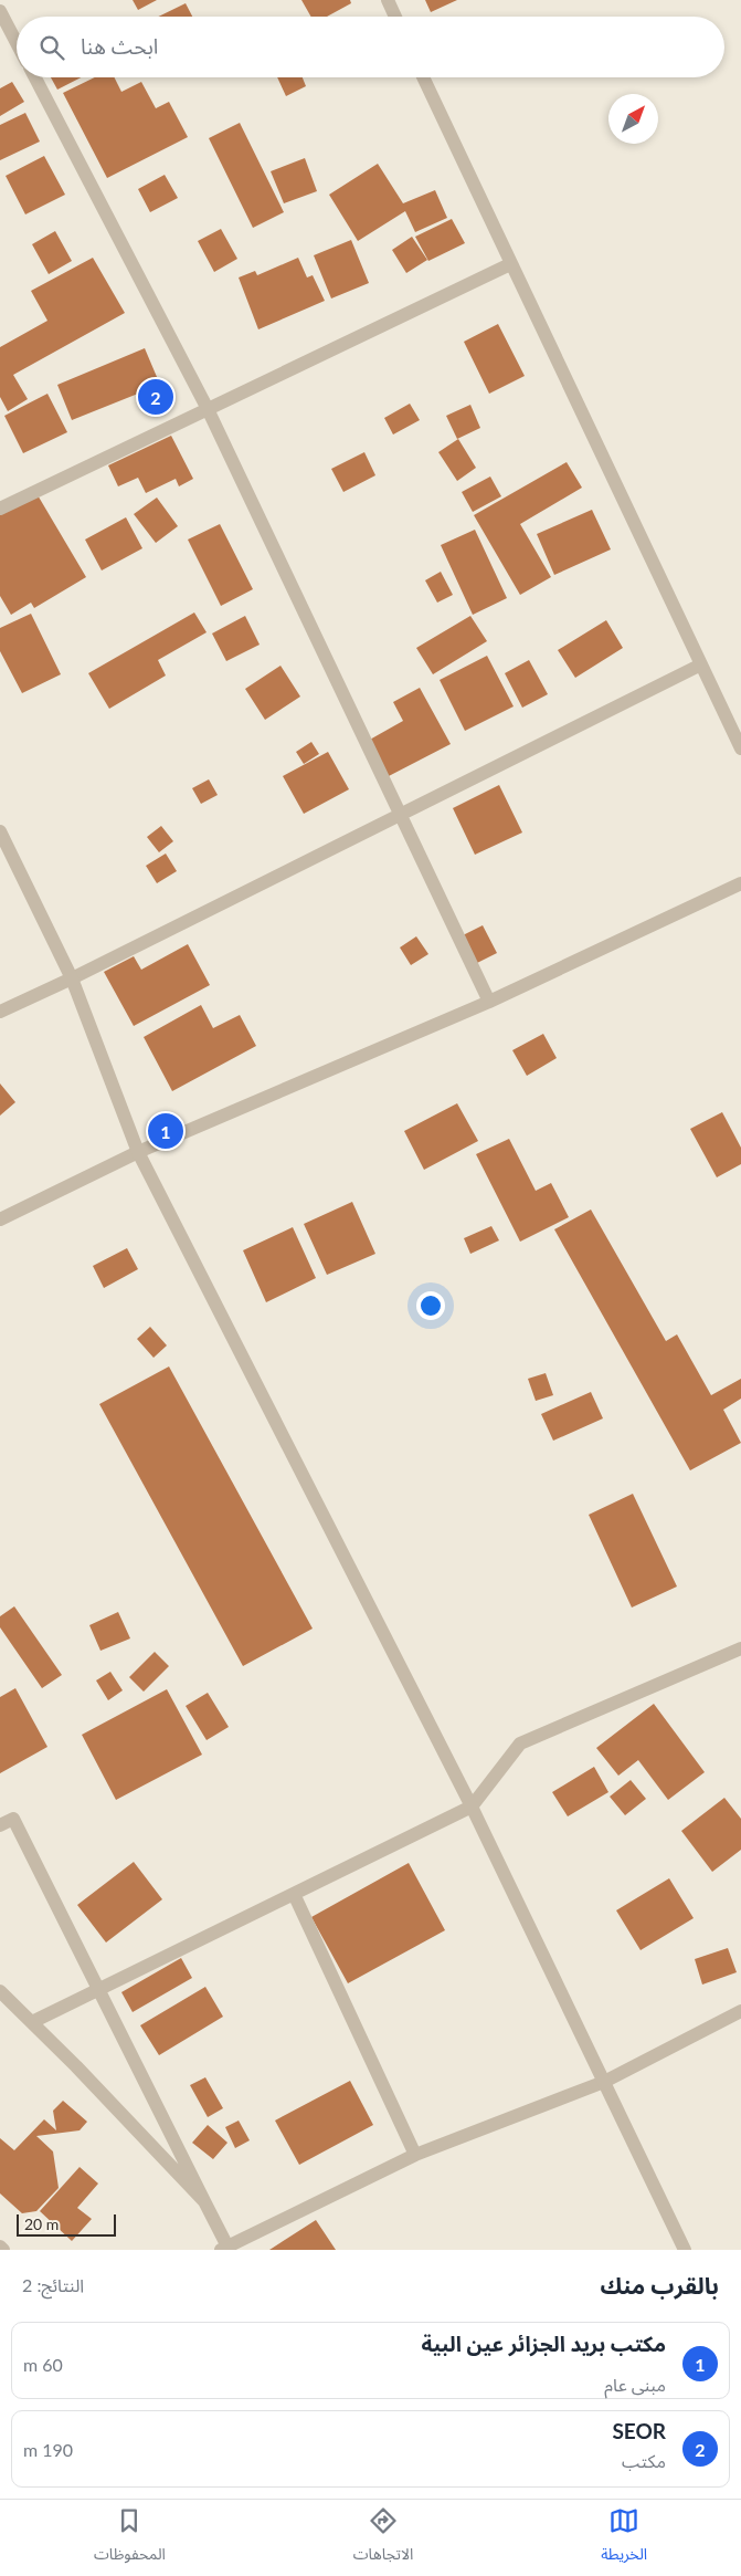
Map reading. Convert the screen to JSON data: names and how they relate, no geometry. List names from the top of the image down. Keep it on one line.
{"scale_bar":"20 m","north":"top right","page":{"search":"ابحث هنا","pins":["2","1"],"scale":"20 m","heading":["بالقرب منك","النتائج: 2"],"list":[{"mark":"1","name":"مكتب بريد الجزائر عين البية","note":"مبنى عام","value":"60 m"},{"mark":"2","name":"SEOR","note":"مكتب","value":"190 m"}],"nav":["الخريطة","الاتجاهات","المحفوظات"]}}
